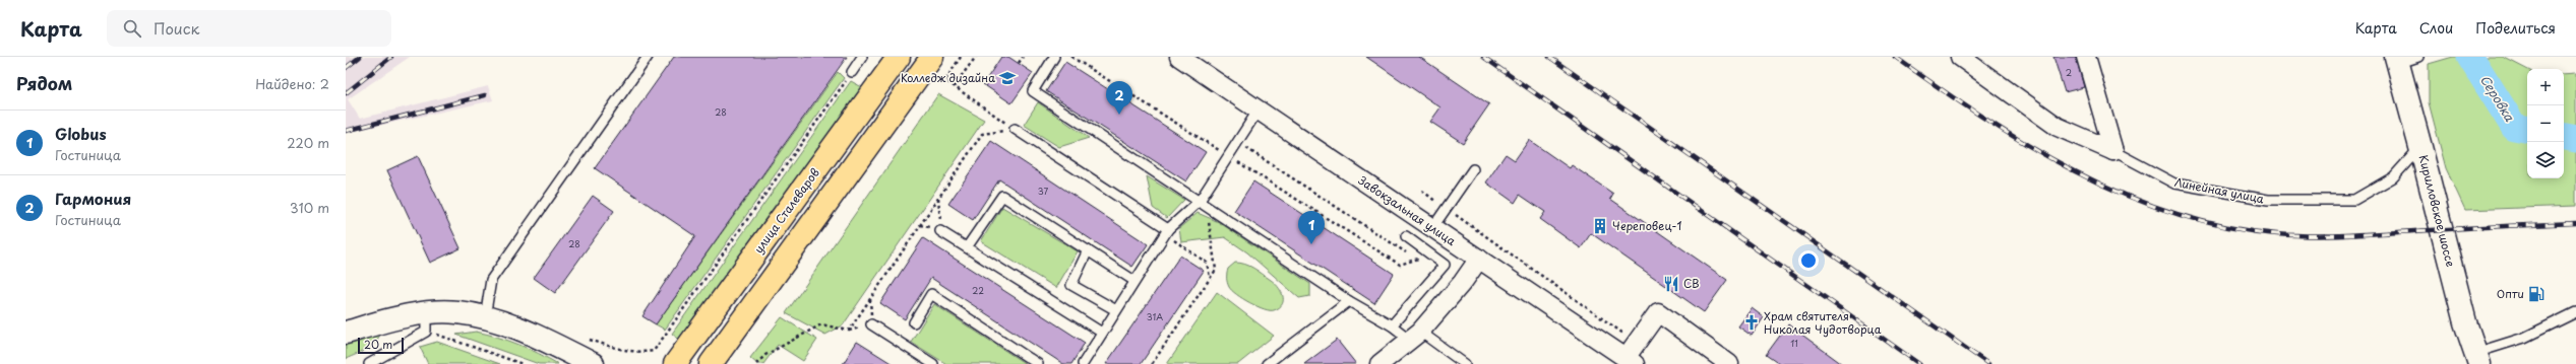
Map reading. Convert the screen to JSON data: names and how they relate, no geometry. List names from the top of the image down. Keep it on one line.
{"streets":{"main road":["улица Сталеваров","Кирилловское шоссе"],"street":["Линейная улица","Завокзальная улица"]},"crossings":[["Линейная улица","Кирилловское шоссе"]],"water":["Серовка"],"places":{"school or university":["Колледж дизайна"],"building":["Череповец-1"],"restaurant":["СВ"],"fuel station":["Опти"],"church":["Храм святителя Николая Чудотворца"]},"house_numbers":["2","28","37","28","22","31А","11"],"scale_bar":"20 m","page":{"header":"Карта","search":"Поиск","nav":["Карта","Слои","Поделиться"],"heading":["Рядом","Найдено: 2"],"map_buttons":["+","−"],"pins":["2","1"],"list":[{"mark":"1","name":"Globus","note":"Гостиница","value":"220 m"},{"mark":"2","name":"Гармония","note":"Гостиница","value":"310 m"}],"scale":"20 m"}}
